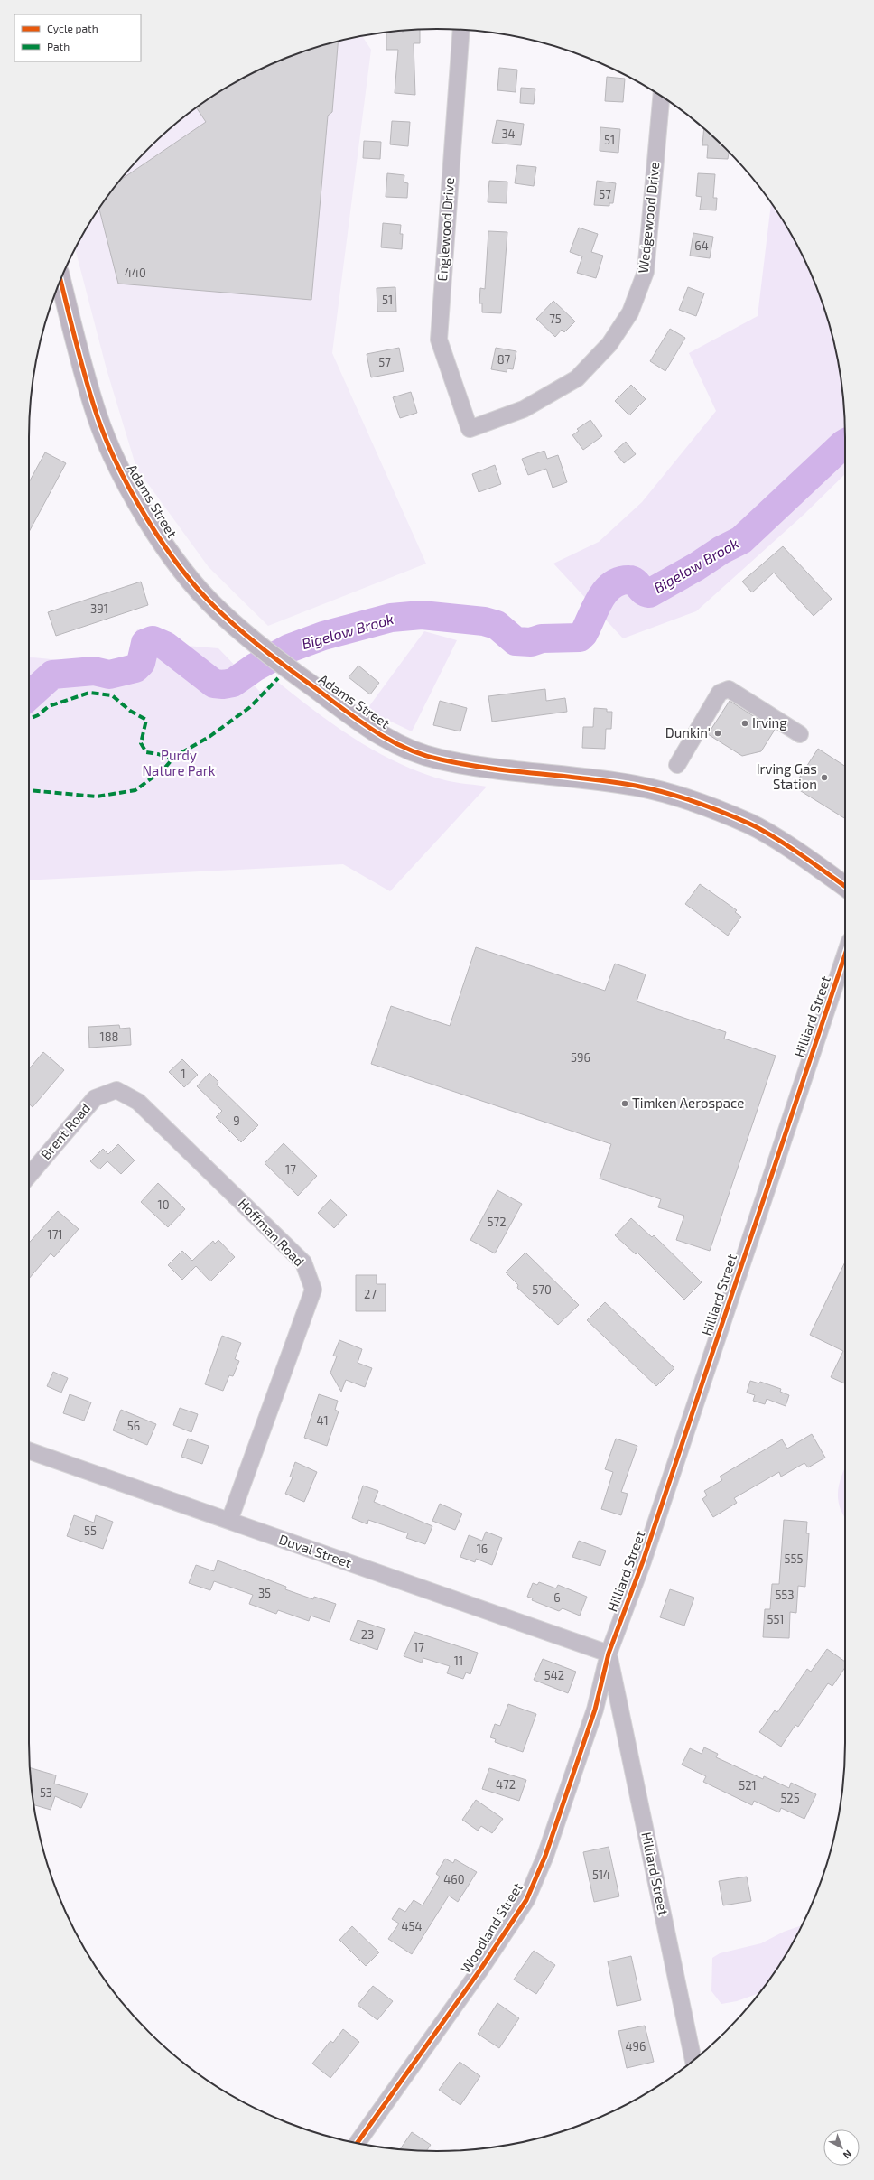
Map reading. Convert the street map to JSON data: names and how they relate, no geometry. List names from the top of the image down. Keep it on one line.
{"streets":{"main road":["Adams Street"],"street":["Wedgewood Drive","Englewood Drive","Hilliard Street","Brent Road","Hoffman Road","Duval Street","Woodland Street"]},"crossings":[["Wedgewood Drive","Englewood Drive"],["Hilliard Street","Duval Street"],["Hilliard Street","Woodland Street"],["Brent Road","Hoffman Road"],["Hoffman Road","Duval Street"],["Duval Street","Woodland Street"]],"water":["Bigelow Brook"],"parks":["Purdy Nature Park"],"places":["Irving","Dunkin'","Irving Gas Station","Timken Aerospace"],"house_numbers":["34","51","57","64","440","51","75","87","57","391","188","596","1","9","17","10","572","171","570","27","41","56","55","16","555","35","553","6","551","23","17","11","542","472","521","53","525","514","460","454","496"],"legend":["Cycle path","Path"],"north":"bottom right"}
